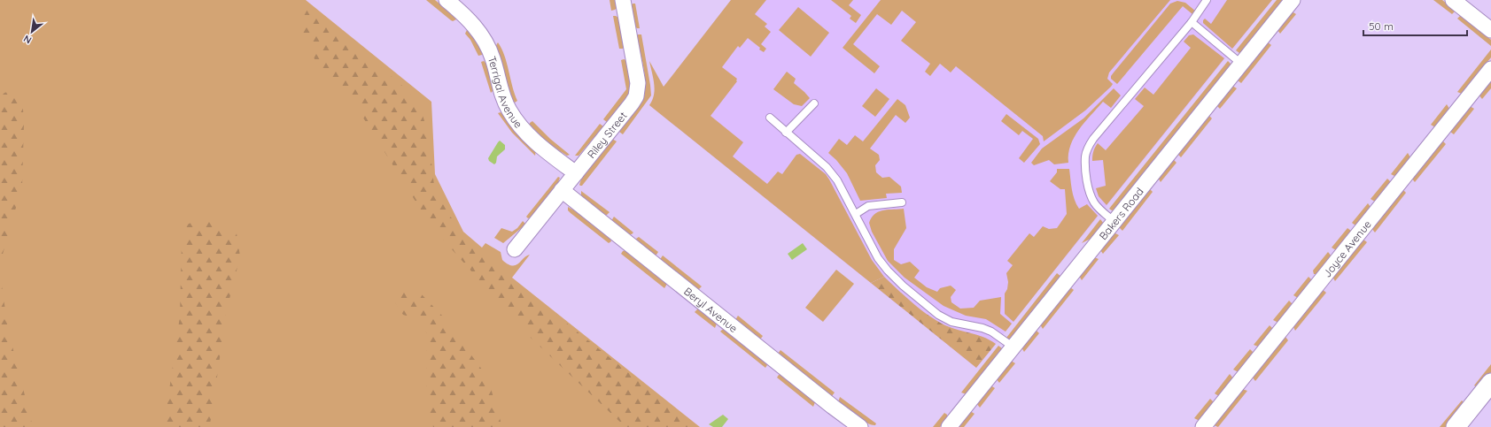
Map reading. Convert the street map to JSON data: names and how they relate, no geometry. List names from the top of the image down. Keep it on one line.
{"streets":{"street":["Terrigal Avenue","Riley Street","Bakers Road","Joyce Avenue","Beryl Avenue"]},"crossings":[["Terrigal Avenue","Riley Street"],["Riley Street","Beryl Avenue"]],"scale_bar":"50 m","north":"bottom left"}
